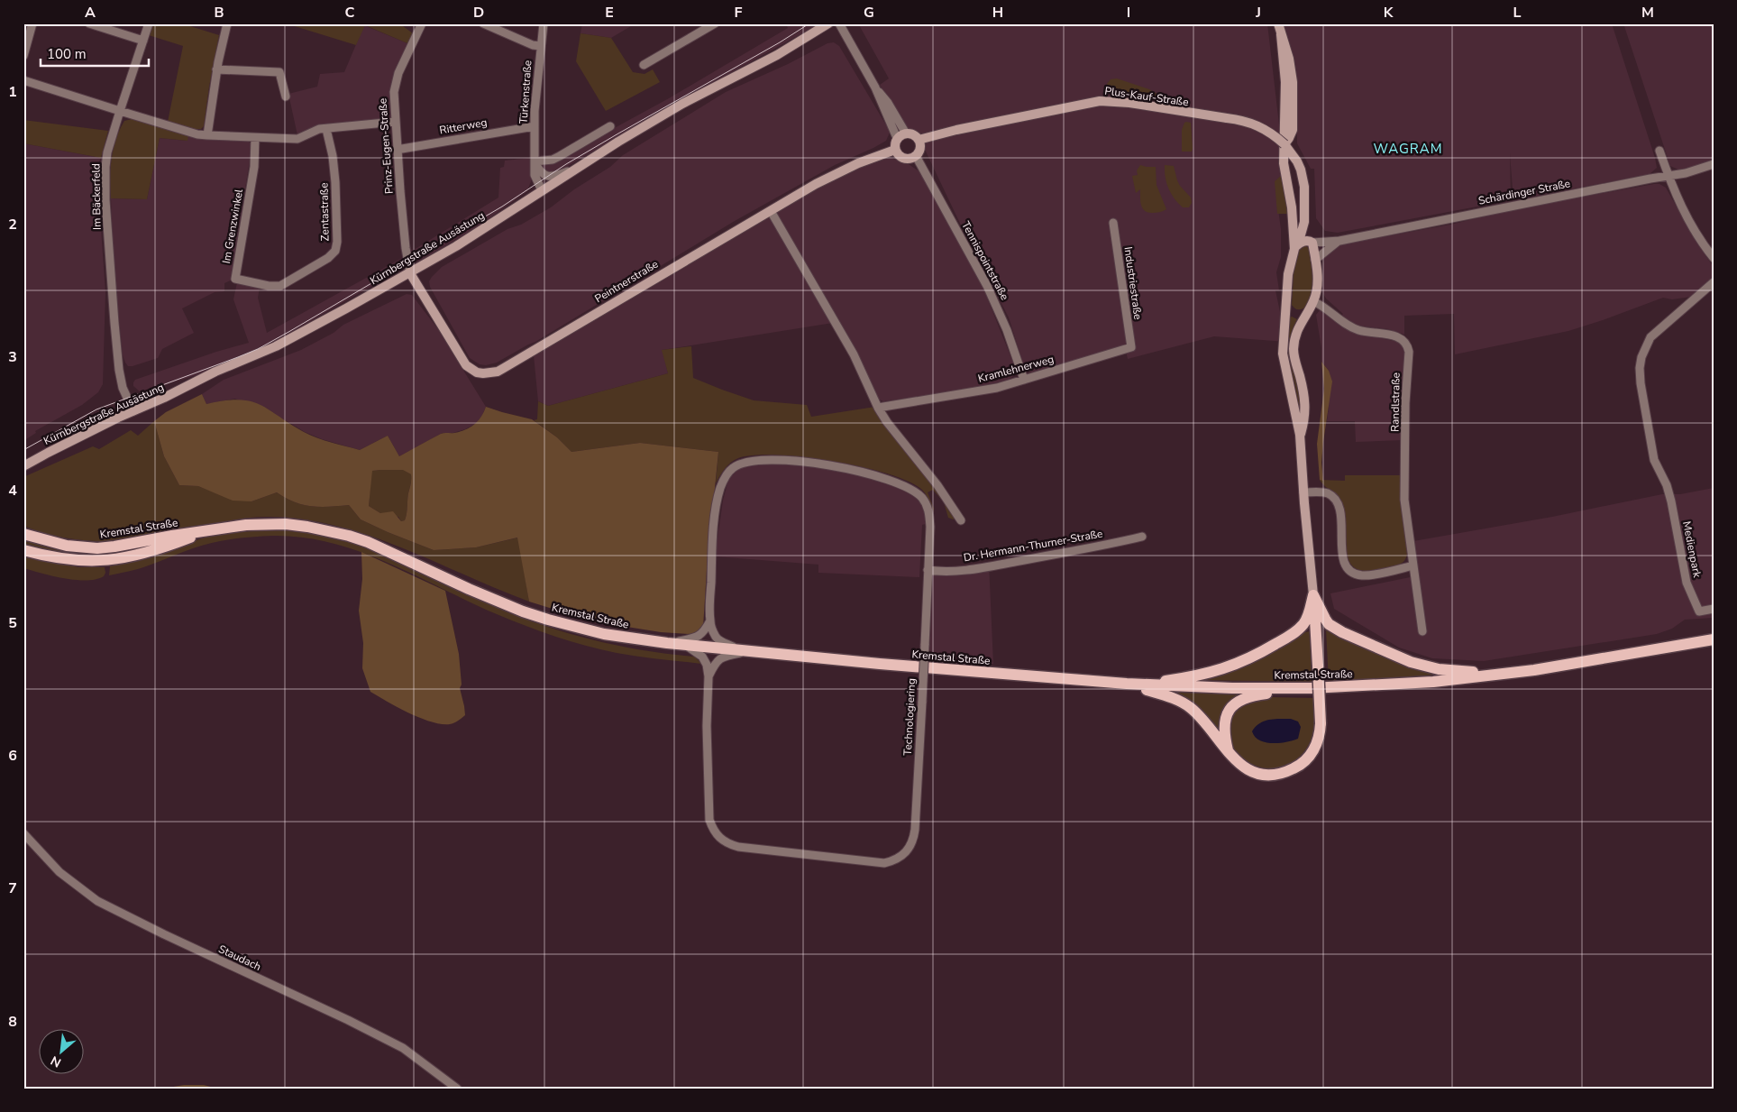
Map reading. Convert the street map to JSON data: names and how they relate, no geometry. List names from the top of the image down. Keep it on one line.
{"streets":{"main road":["Kremstal Straße"],"street":["Türkenstraße","Plus-Kauf-Straße","Ritterweg","Prinz-Eugen-Straße","Schärdinger Straße","Im Bäckerfeld","Zentastraße","Im Grenzwinkel","Kürnbergstraße Ausästung","Tennispointstraße","Peintnerstraße","Industriestraße","Kramlehnerweg","Randlstraße","Dr. Hermann-Thurner-Straße","Medienpark","Technologiering","Staudach"]},"crossings":[["Türkenstraße","Ritterweg"],["Türkenstraße","Kürnbergstraße Ausästung"],["Plus-Kauf-Straße","Tennispointstraße"],["Plus-Kauf-Straße","Peintnerstraße"],["Ritterweg","Prinz-Eugen-Straße"],["Prinz-Eugen-Straße","Kürnbergstraße Ausästung"],["Prinz-Eugen-Straße","Peintnerstraße"],["Im Bäckerfeld","Kürnbergstraße Ausästung"],["Zentastraße","Im Grenzwinkel"],["Kürnbergstraße Ausästung","Peintnerstraße"],["Tennispointstraße","Peintnerstraße"],["Tennispointstraße","Kramlehnerweg"],["Industriestraße","Kramlehnerweg"],["Kremstal Straße","Technologiering"],["Dr. Hermann-Thurner-Straße","Technologiering"]],"districts":["WAGRAM"],"scale_bar":"100 m","north":"bottom left","grid":{"columns":["A","B","C","D","E","F","G","H","I","J","K","L","M"],"rows":["1","2","3","4","5","6","7","8"]}}
